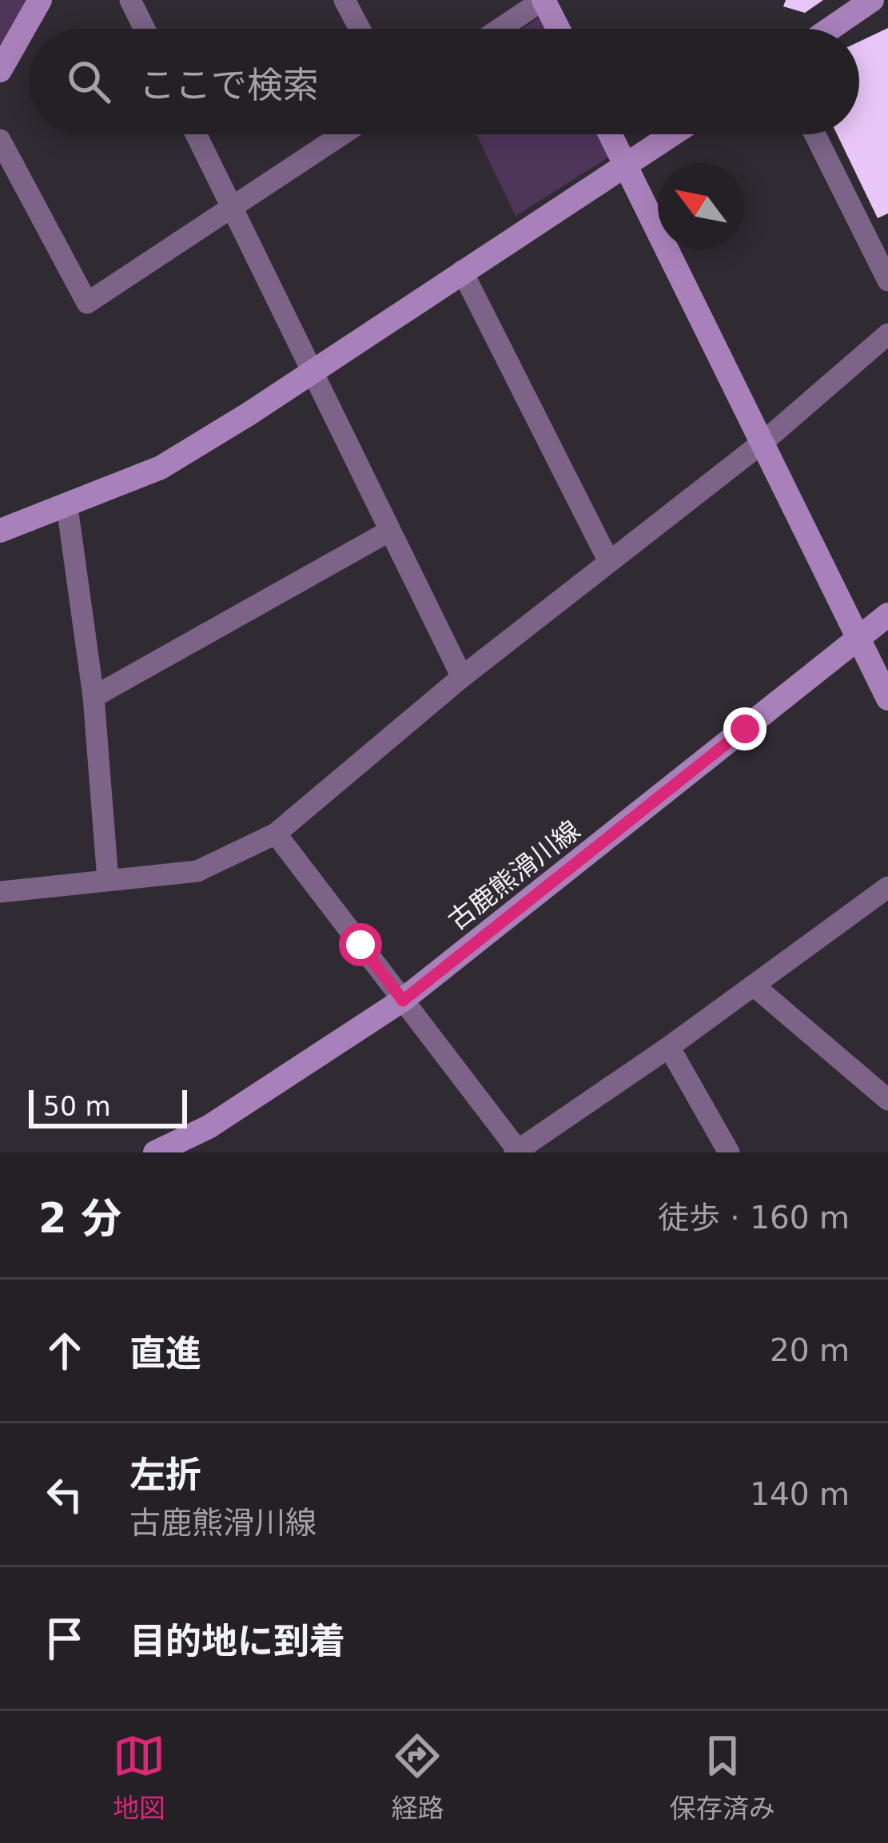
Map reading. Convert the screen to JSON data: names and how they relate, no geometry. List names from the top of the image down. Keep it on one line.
{"streets":{"street":["古鹿熊滑川線"]},"scale_bar":"50 m","north":"top left","page":{"search":"ここで検索","scale":"50 m","heading":["2 分","徒歩 · 160 m"],"list":[["直進","20 m"],["左折","古鹿熊滑川線","140 m"],"目的地に到着"],"nav":["地図","経路","保存済み"]}}
